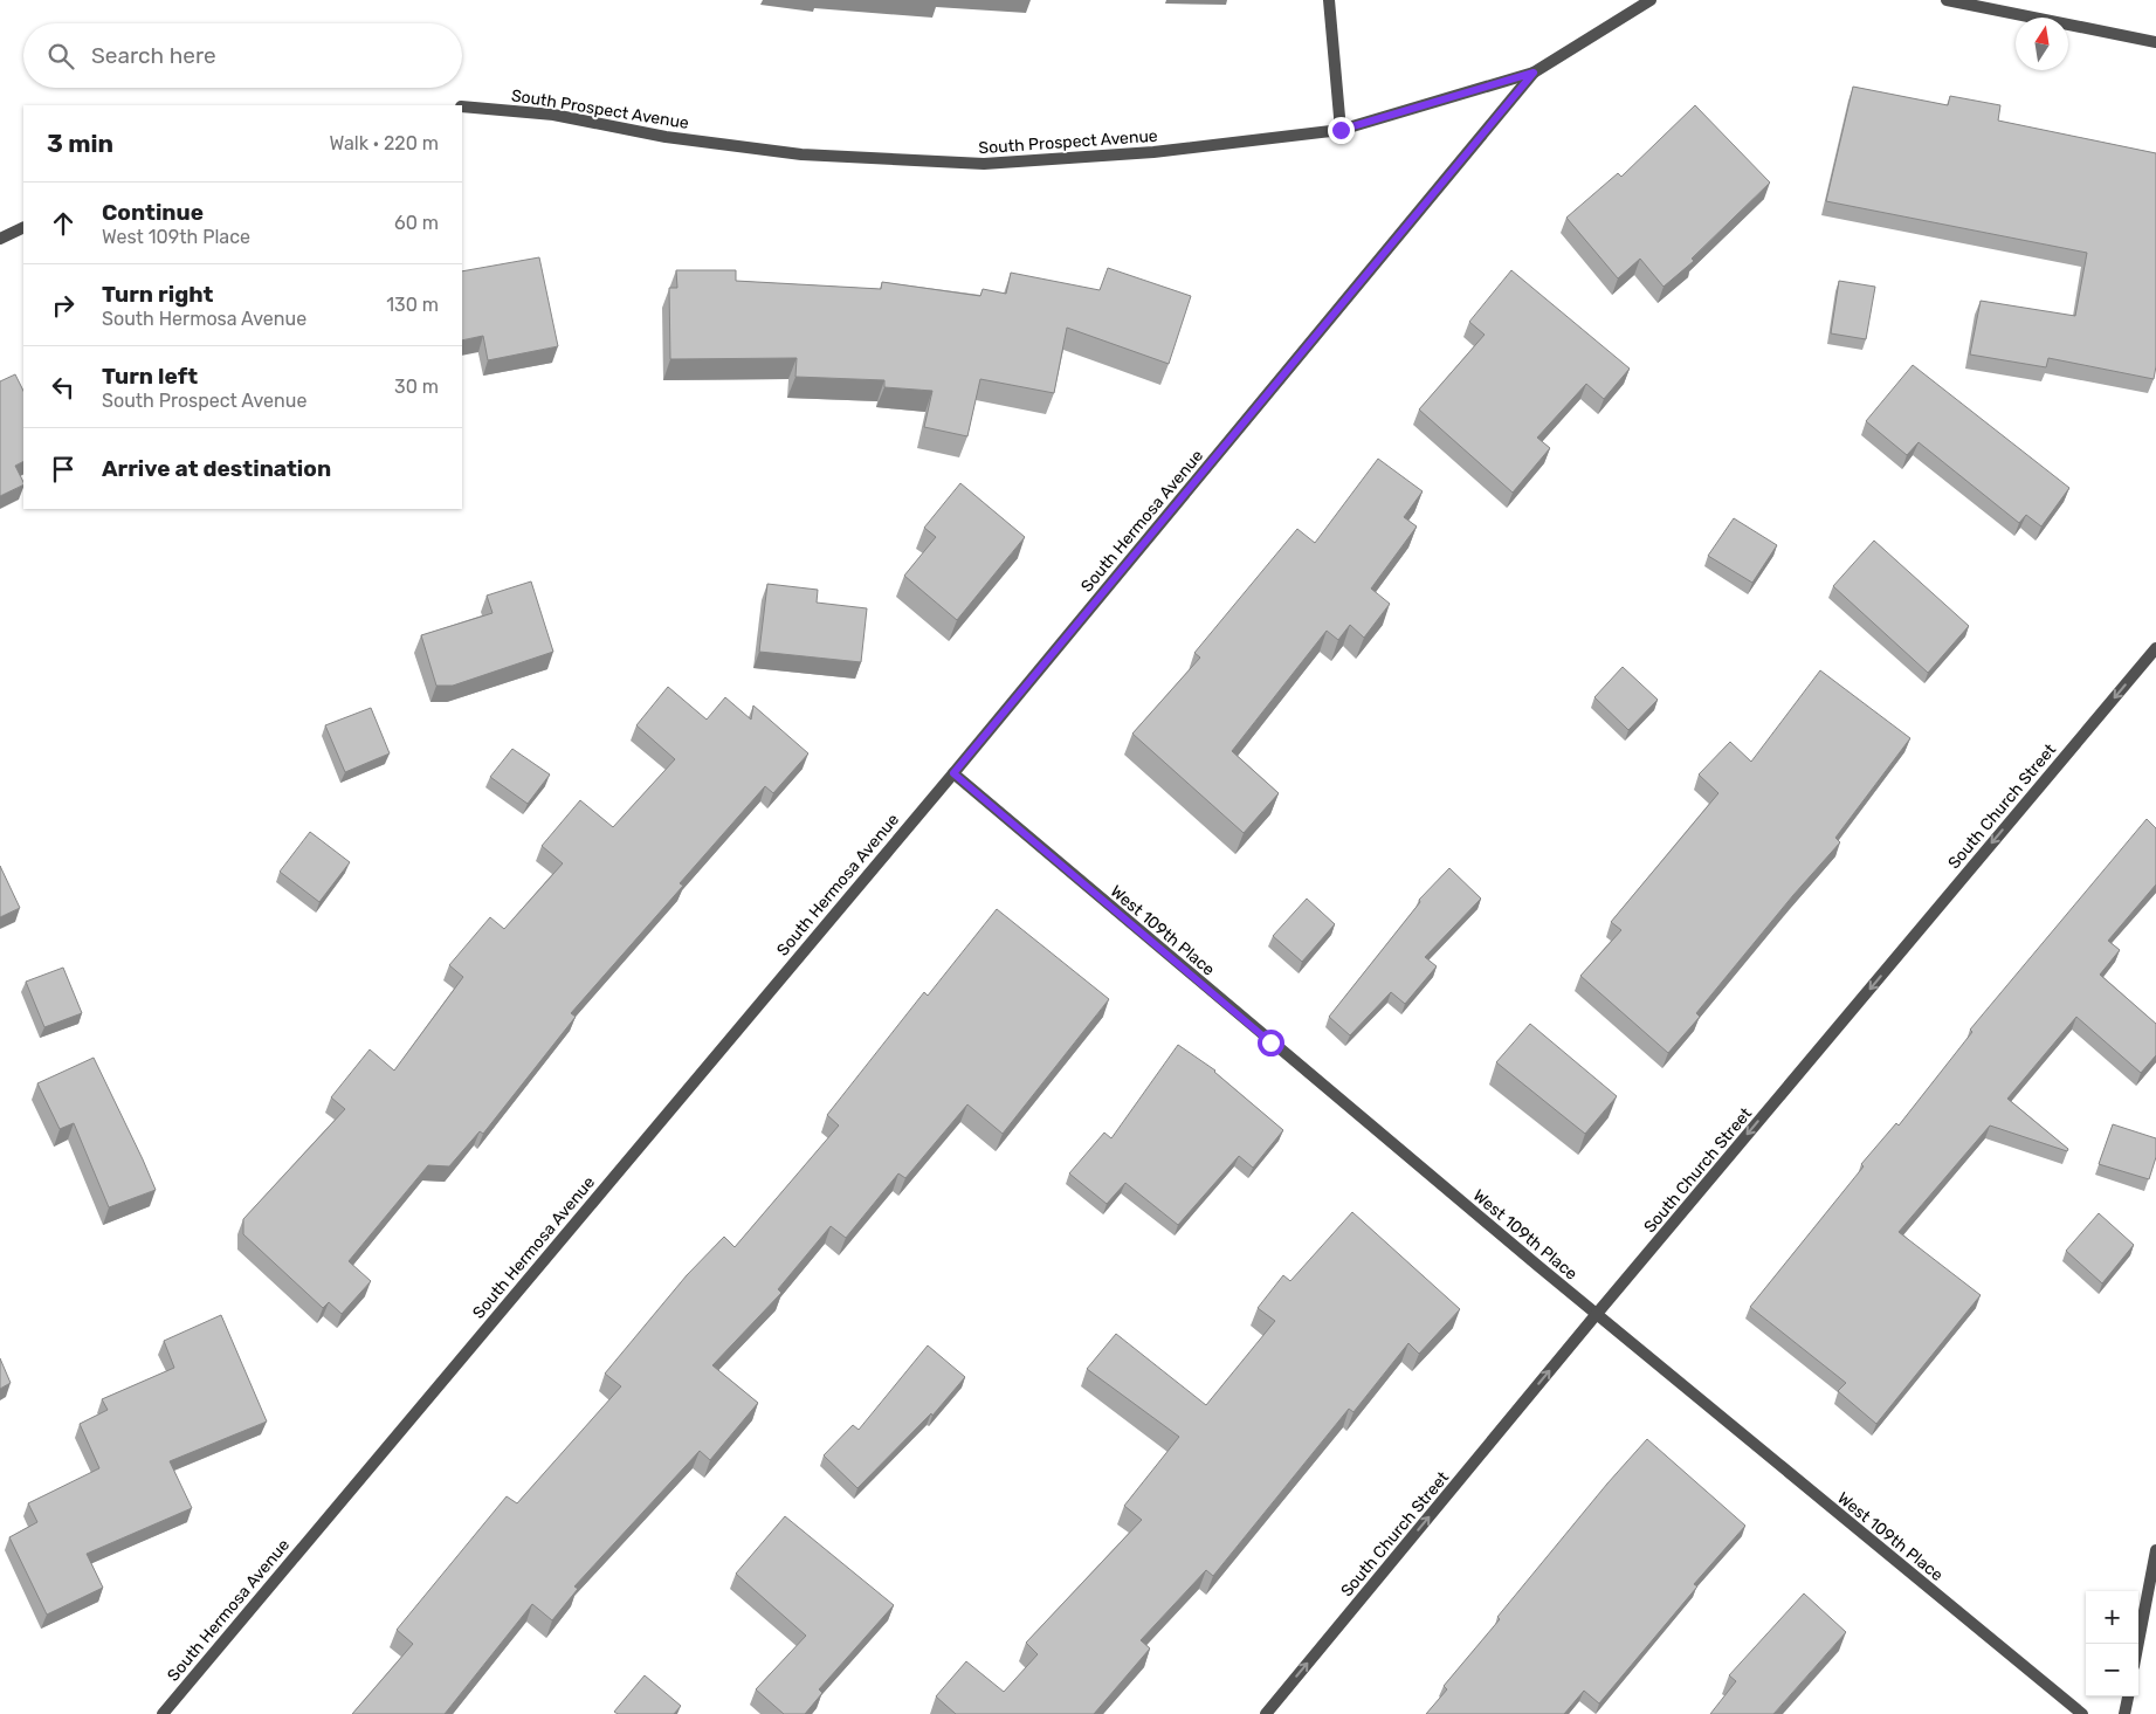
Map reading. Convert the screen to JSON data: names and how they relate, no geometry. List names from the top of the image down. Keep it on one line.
{"streets":{"street":["South Prospect Avenue","South Hermosa Avenue","South Church Street","West 109th Place"]},"crossings":[["South Prospect Avenue","South Hermosa Avenue"],["South Hermosa Avenue","West 109th Place"],["South Church Street","West 109th Place"]],"north":"top","page":{"search":"Search here","heading":["3 min","Walk · 220 m"],"list":[["Continue","West 109th Place","60 m"],["Turn right","South Hermosa Avenue","130 m"],["Turn left","South Prospect Avenue","30 m"],"Arrive at destination"],"map_buttons":["+","−"]}}
